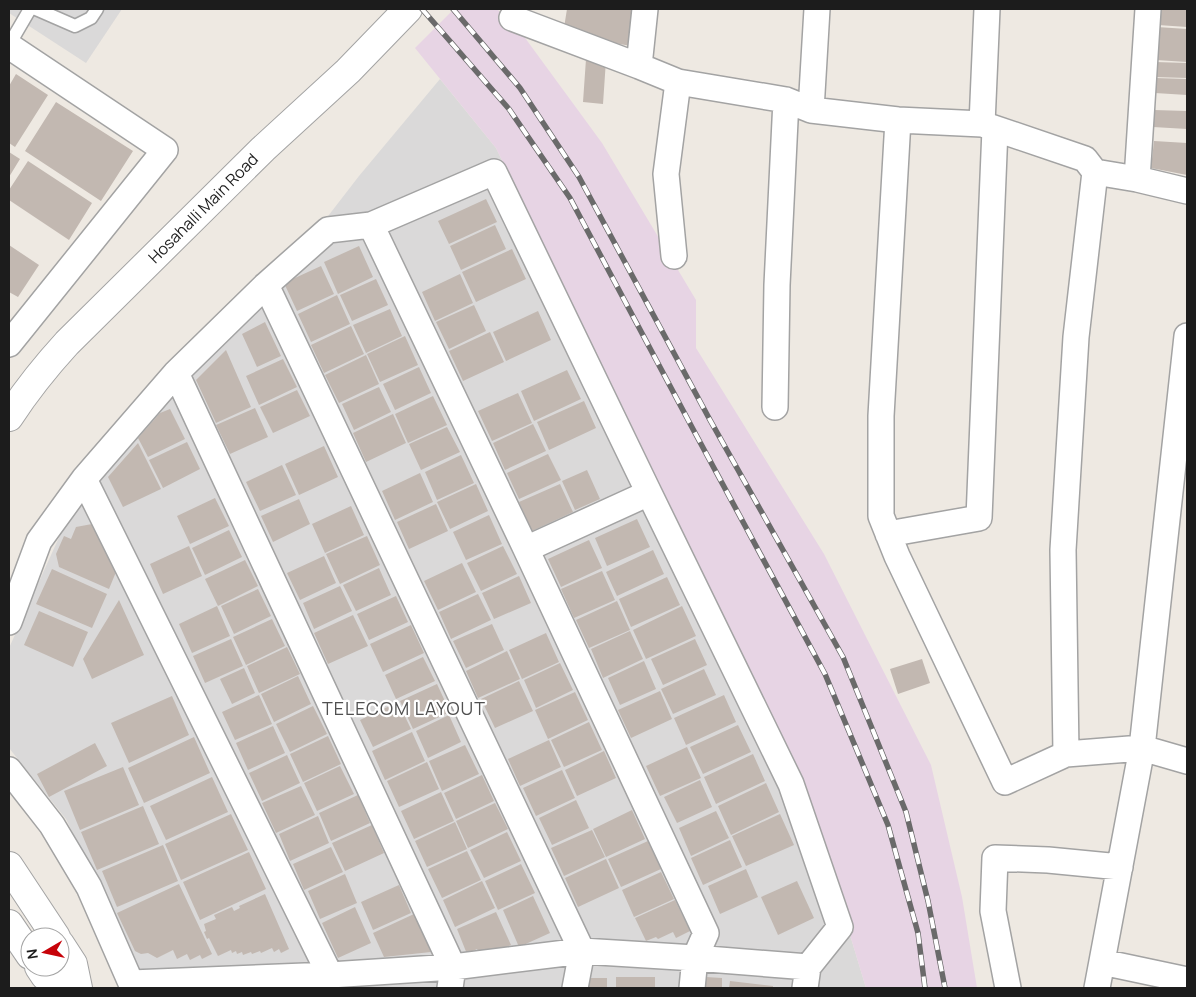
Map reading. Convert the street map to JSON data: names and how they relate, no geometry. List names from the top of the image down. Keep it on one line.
{"streets":{"street":["Hosahalli Main Road"]},"districts":["TELECOM LAYOUT"],"north":"left"}
